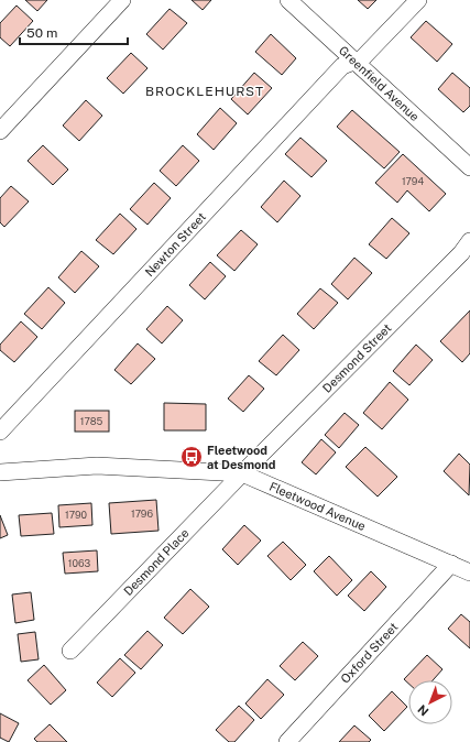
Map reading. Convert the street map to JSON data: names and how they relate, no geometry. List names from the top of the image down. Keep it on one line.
{"streets":{"street":["Greenfield Avenue","Newton Street","Desmond Street","Fleetwood Avenue","Desmond Place","Oxford Street"]},"crossings":[["Greenfield Avenue","Newton Street"],["Desmond Street","Fleetwood Avenue"],["Desmond Street","Desmond Place"],["Fleetwood Avenue","Desmond Place"],["Fleetwood Avenue","Oxford Street"]],"districts":["BROCKLEHURST"],"places":{"bus stop":["Fleetwood at Desmond"]},"house_numbers":["1794","1785","1796","1790","1063"],"scale_bar":"50 m","north":"bottom left"}
